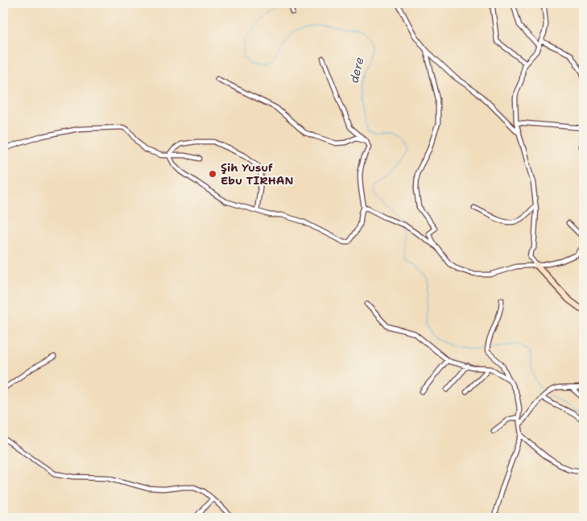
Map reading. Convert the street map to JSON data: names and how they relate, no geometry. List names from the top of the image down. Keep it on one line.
{"water":["dere"],"places":["Şih Yusuf Ebu TIRHAN"]}
